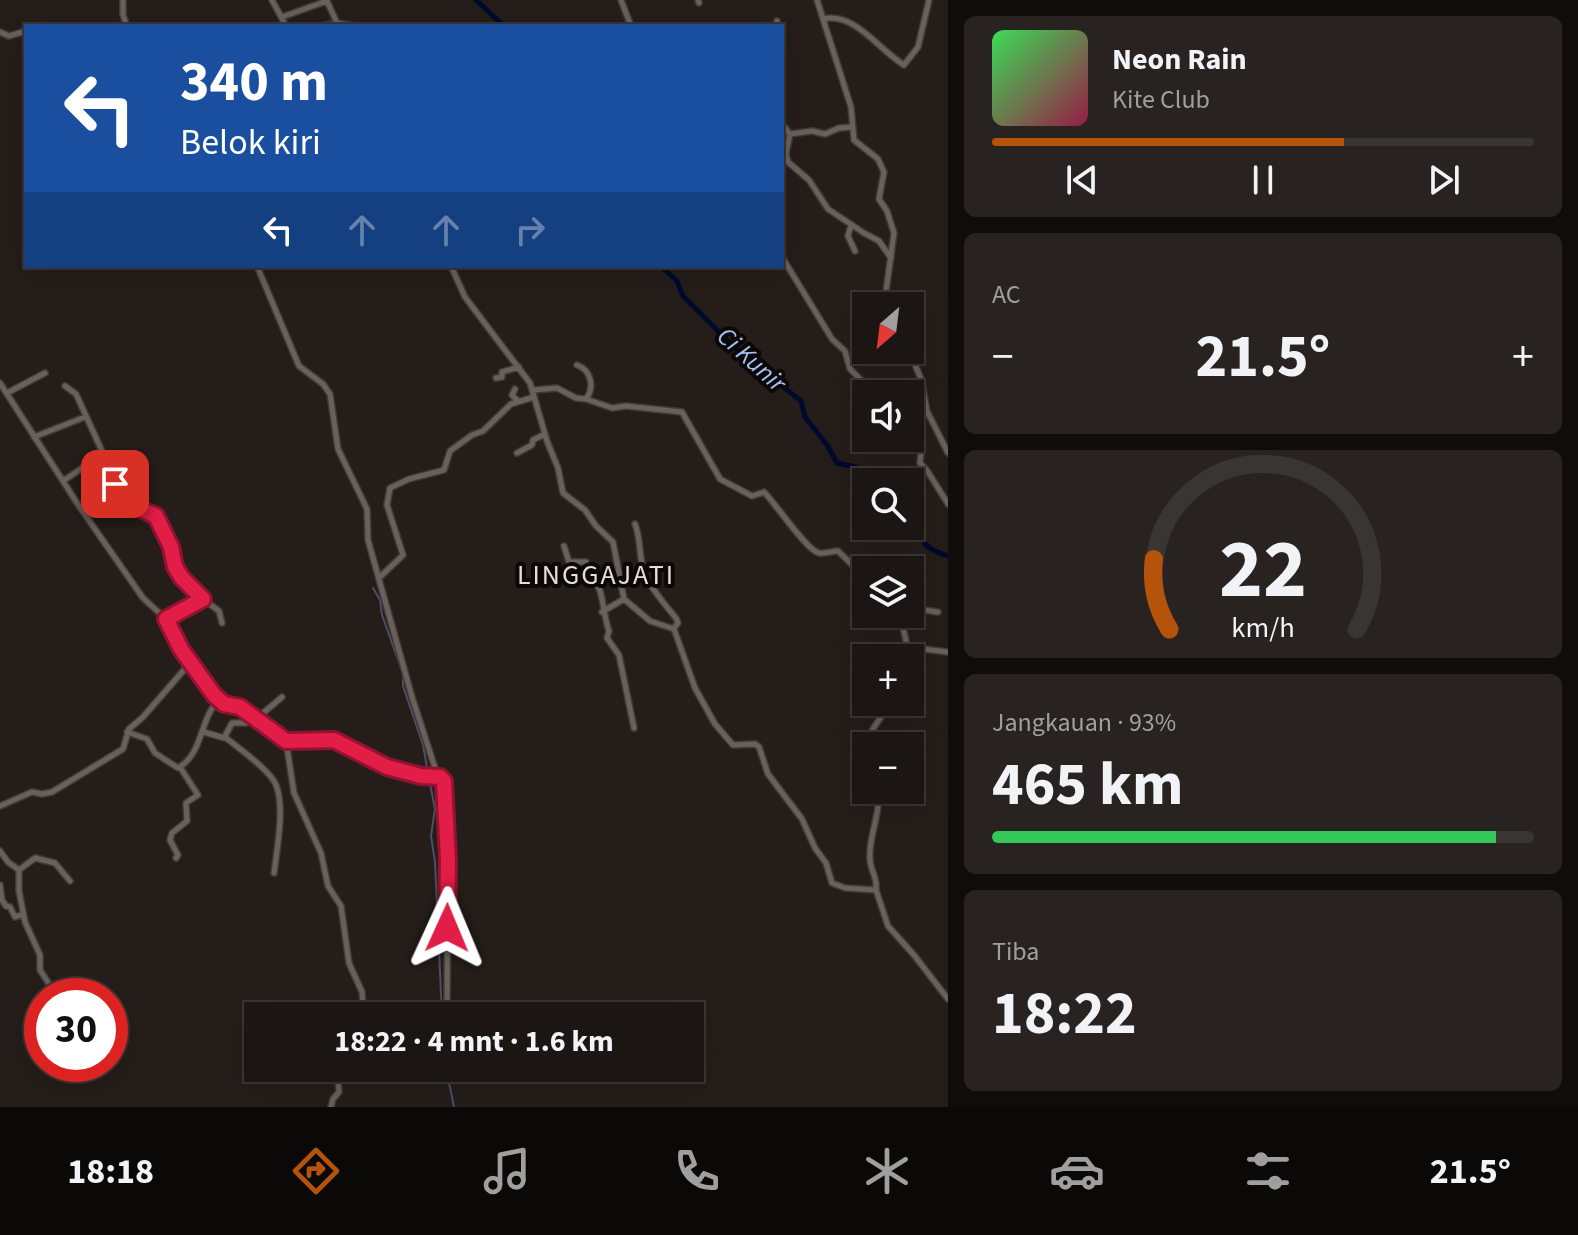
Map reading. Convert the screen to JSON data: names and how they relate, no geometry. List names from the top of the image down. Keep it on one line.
{"districts":["LINGGAJATI"],"water":["Ci Kunir"],"north":"bottom left","page":{"turn":["340 m","Belok kiri"],"song":["Neon Rain","Kite Club"],"tile":["AC",["Jangkauan · 93%","465 km"],["Tiba","18:22"]],"map_buttons":["+","−"],"heat":["−","21.5°","+"],"limit":"30","trip":"18:22 · 4 mnt · 1.6 km","tabs":["18:18","21.5°"],"gauge":["22","km/h"]}}
